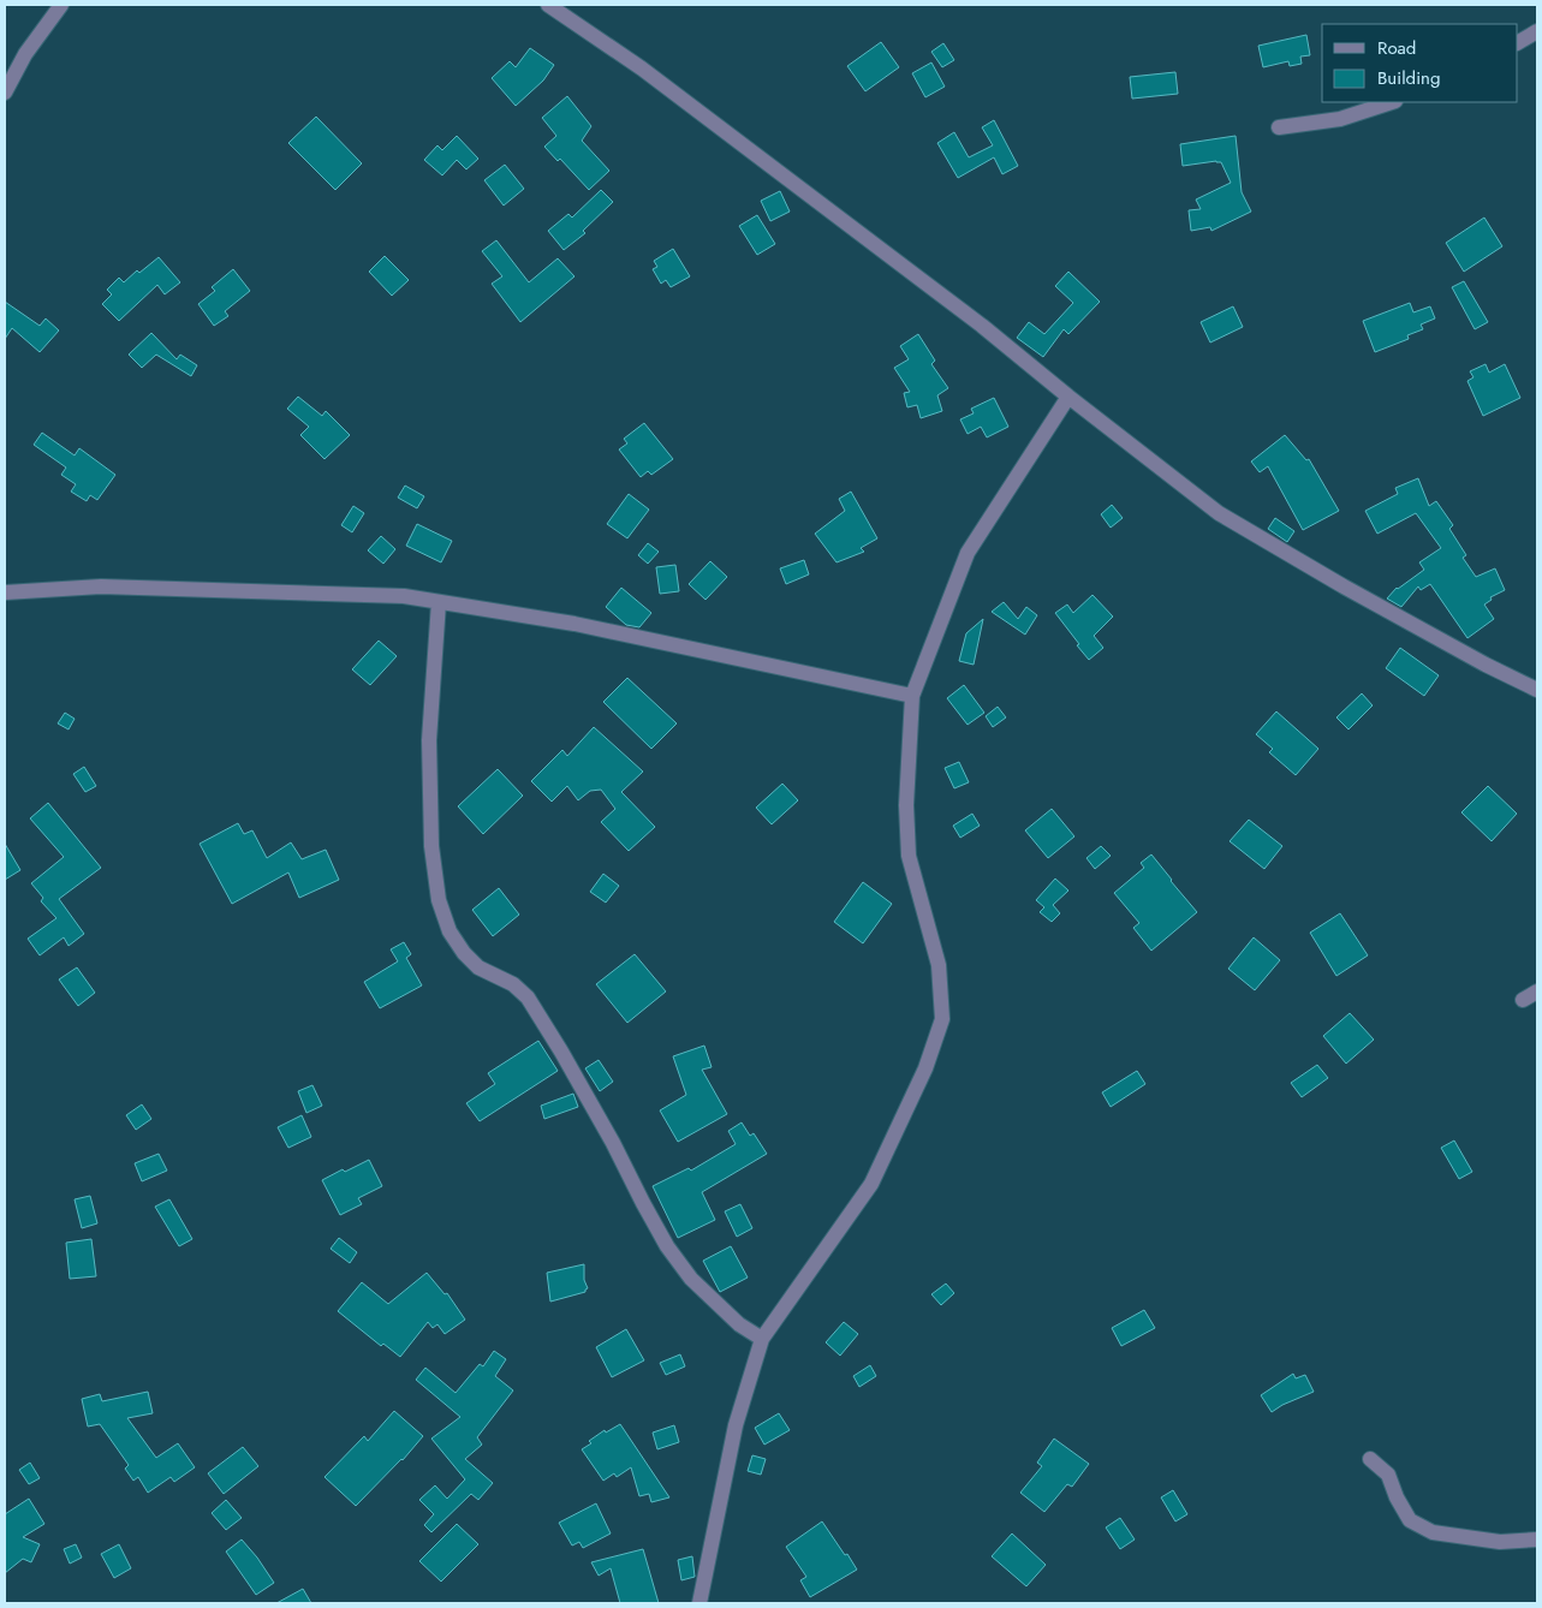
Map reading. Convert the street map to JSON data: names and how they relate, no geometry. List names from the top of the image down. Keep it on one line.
{"legend":["Road","Building"]}
